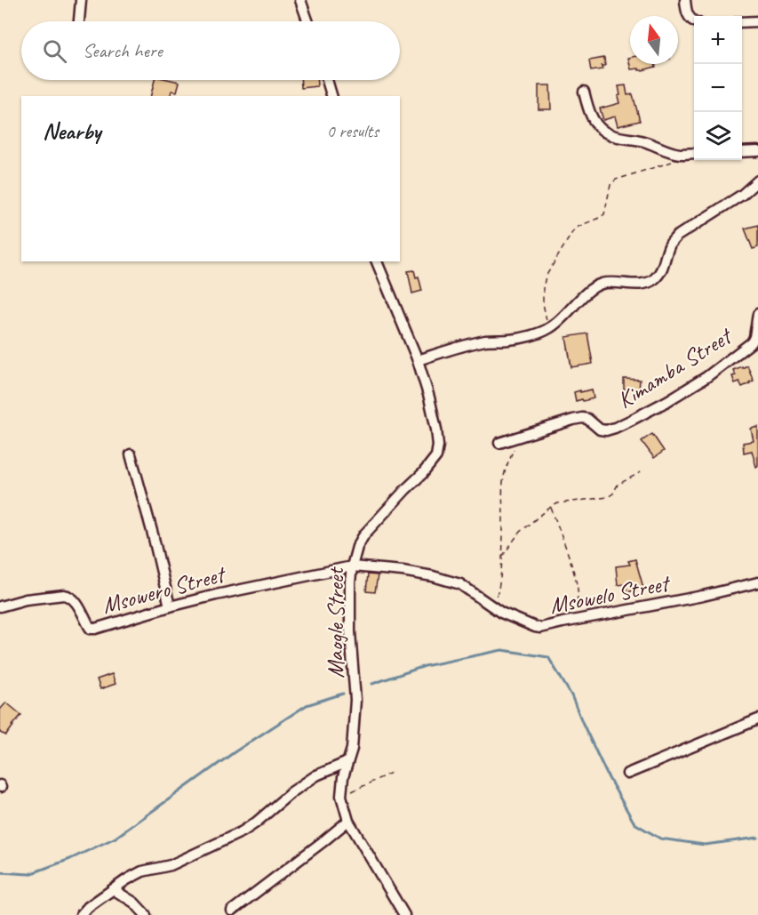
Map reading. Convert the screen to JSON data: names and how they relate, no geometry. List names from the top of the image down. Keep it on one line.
{"streets":{"street":["Kimamba Street","Msowero Street","Msowelo Street","Maogle Street"]},"crossings":[["Msowero Street","Msowelo Street"],["Msowero Street","Maogle Street"],["Msowelo Street","Maogle Street"]],"north":"top","page":{"map_buttons":["+","−"],"search":"Search here","heading":["Nearby","0 results"]}}
